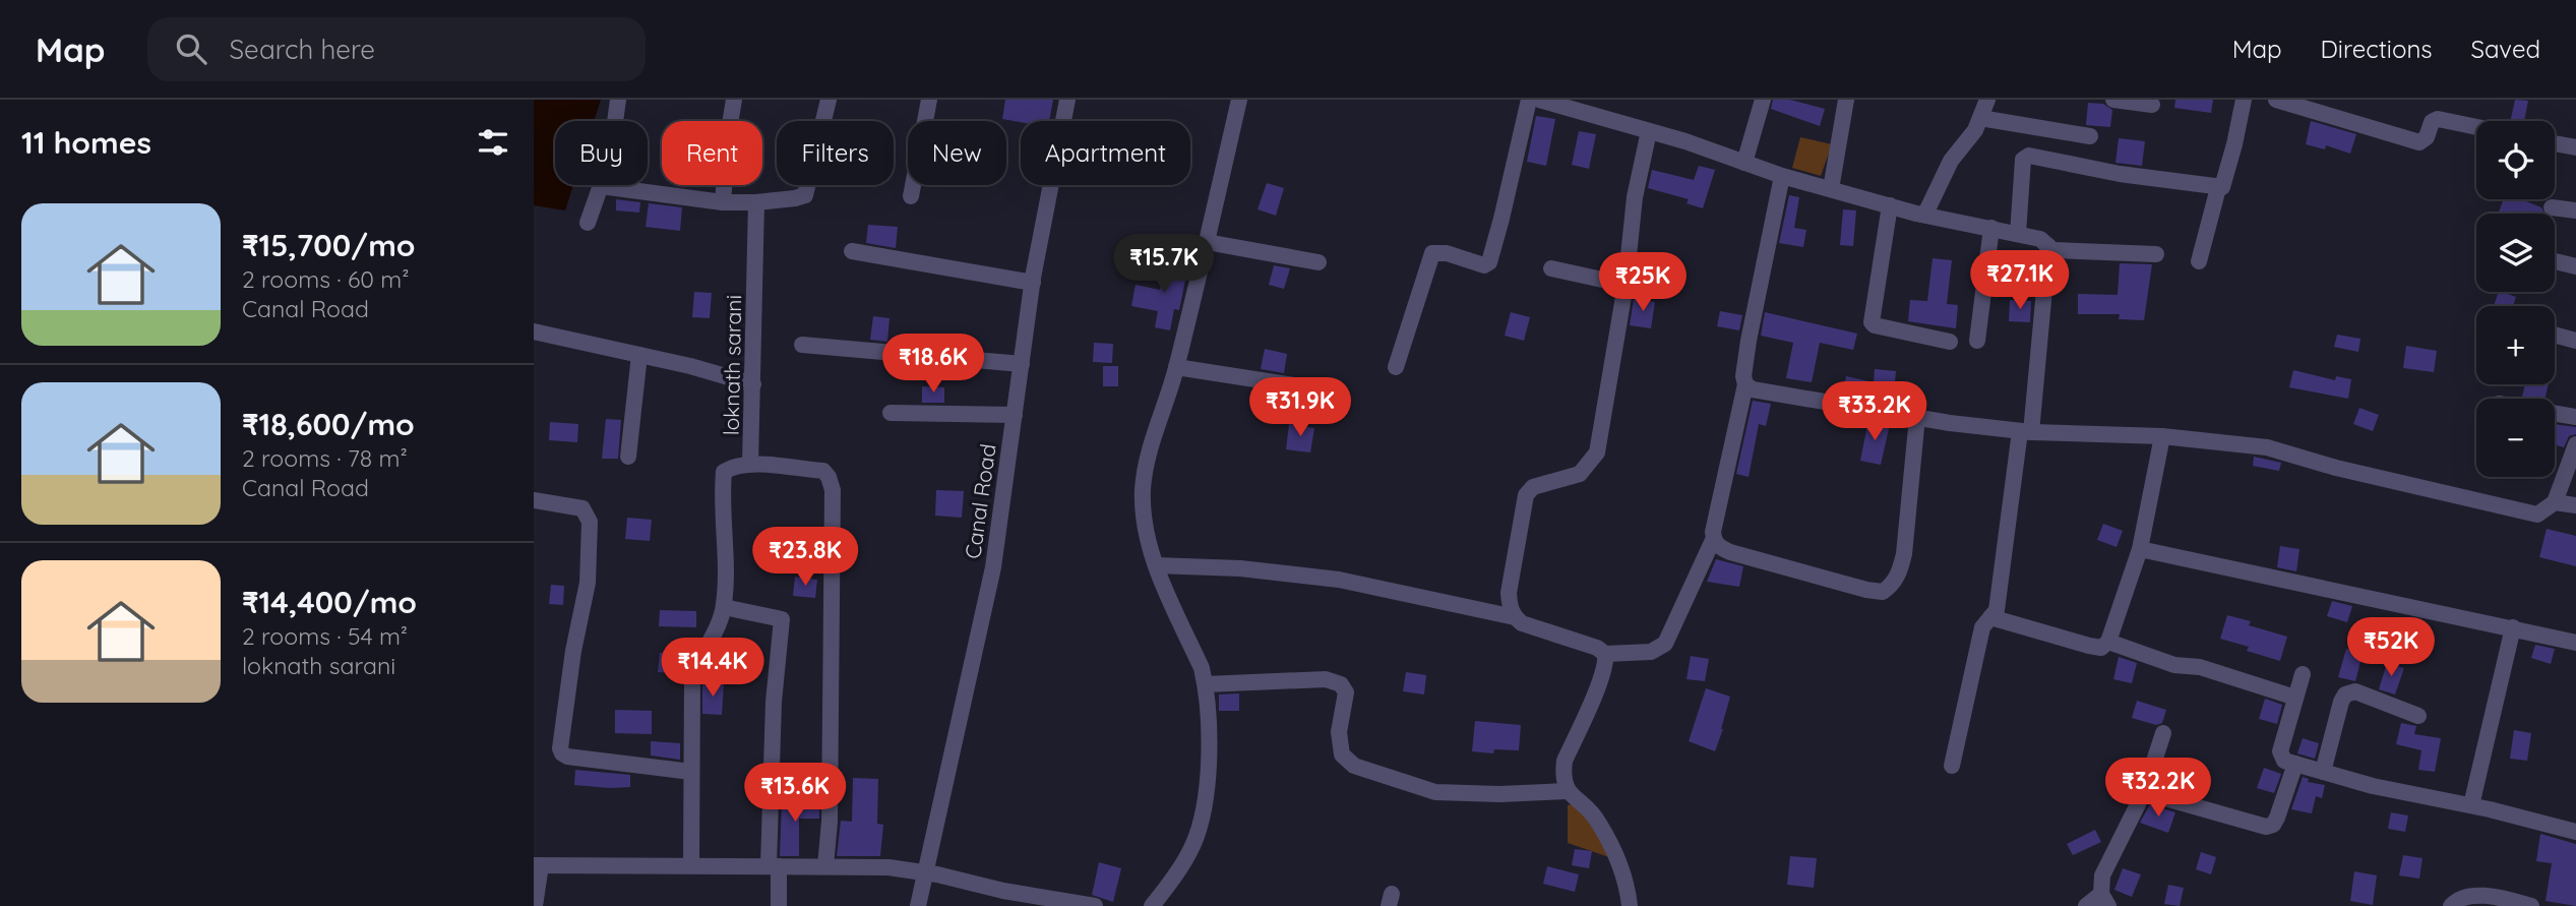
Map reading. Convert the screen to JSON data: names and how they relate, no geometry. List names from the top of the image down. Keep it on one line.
{"streets":{"street":["loknath sarani","Canal Road"]},"page":{"header":"Map","search":"Search here","nav":["Map","Directions","Saved"],"heading":"11 homes","map_buttons":["+","−"],"chip":["Buy","Rent","Filters","New","Apartment"],"list":[{"name":"₹15,700/mo","note":"2 rooms · 60 m² · Canal Road"},{"name":"₹18,600/mo","note":"2 rooms · 78 m² · Canal Road"},{"name":"₹14,400/mo","note":"2 rooms · 54 m² · loknath sarani"}],"price":["₹15.7K","₹27.1K","₹25K","₹18.6K","₹31.9K","₹33.2K","₹23.8K","₹52K","₹14.4K","₹32.2K","₹13.6K"]}}
